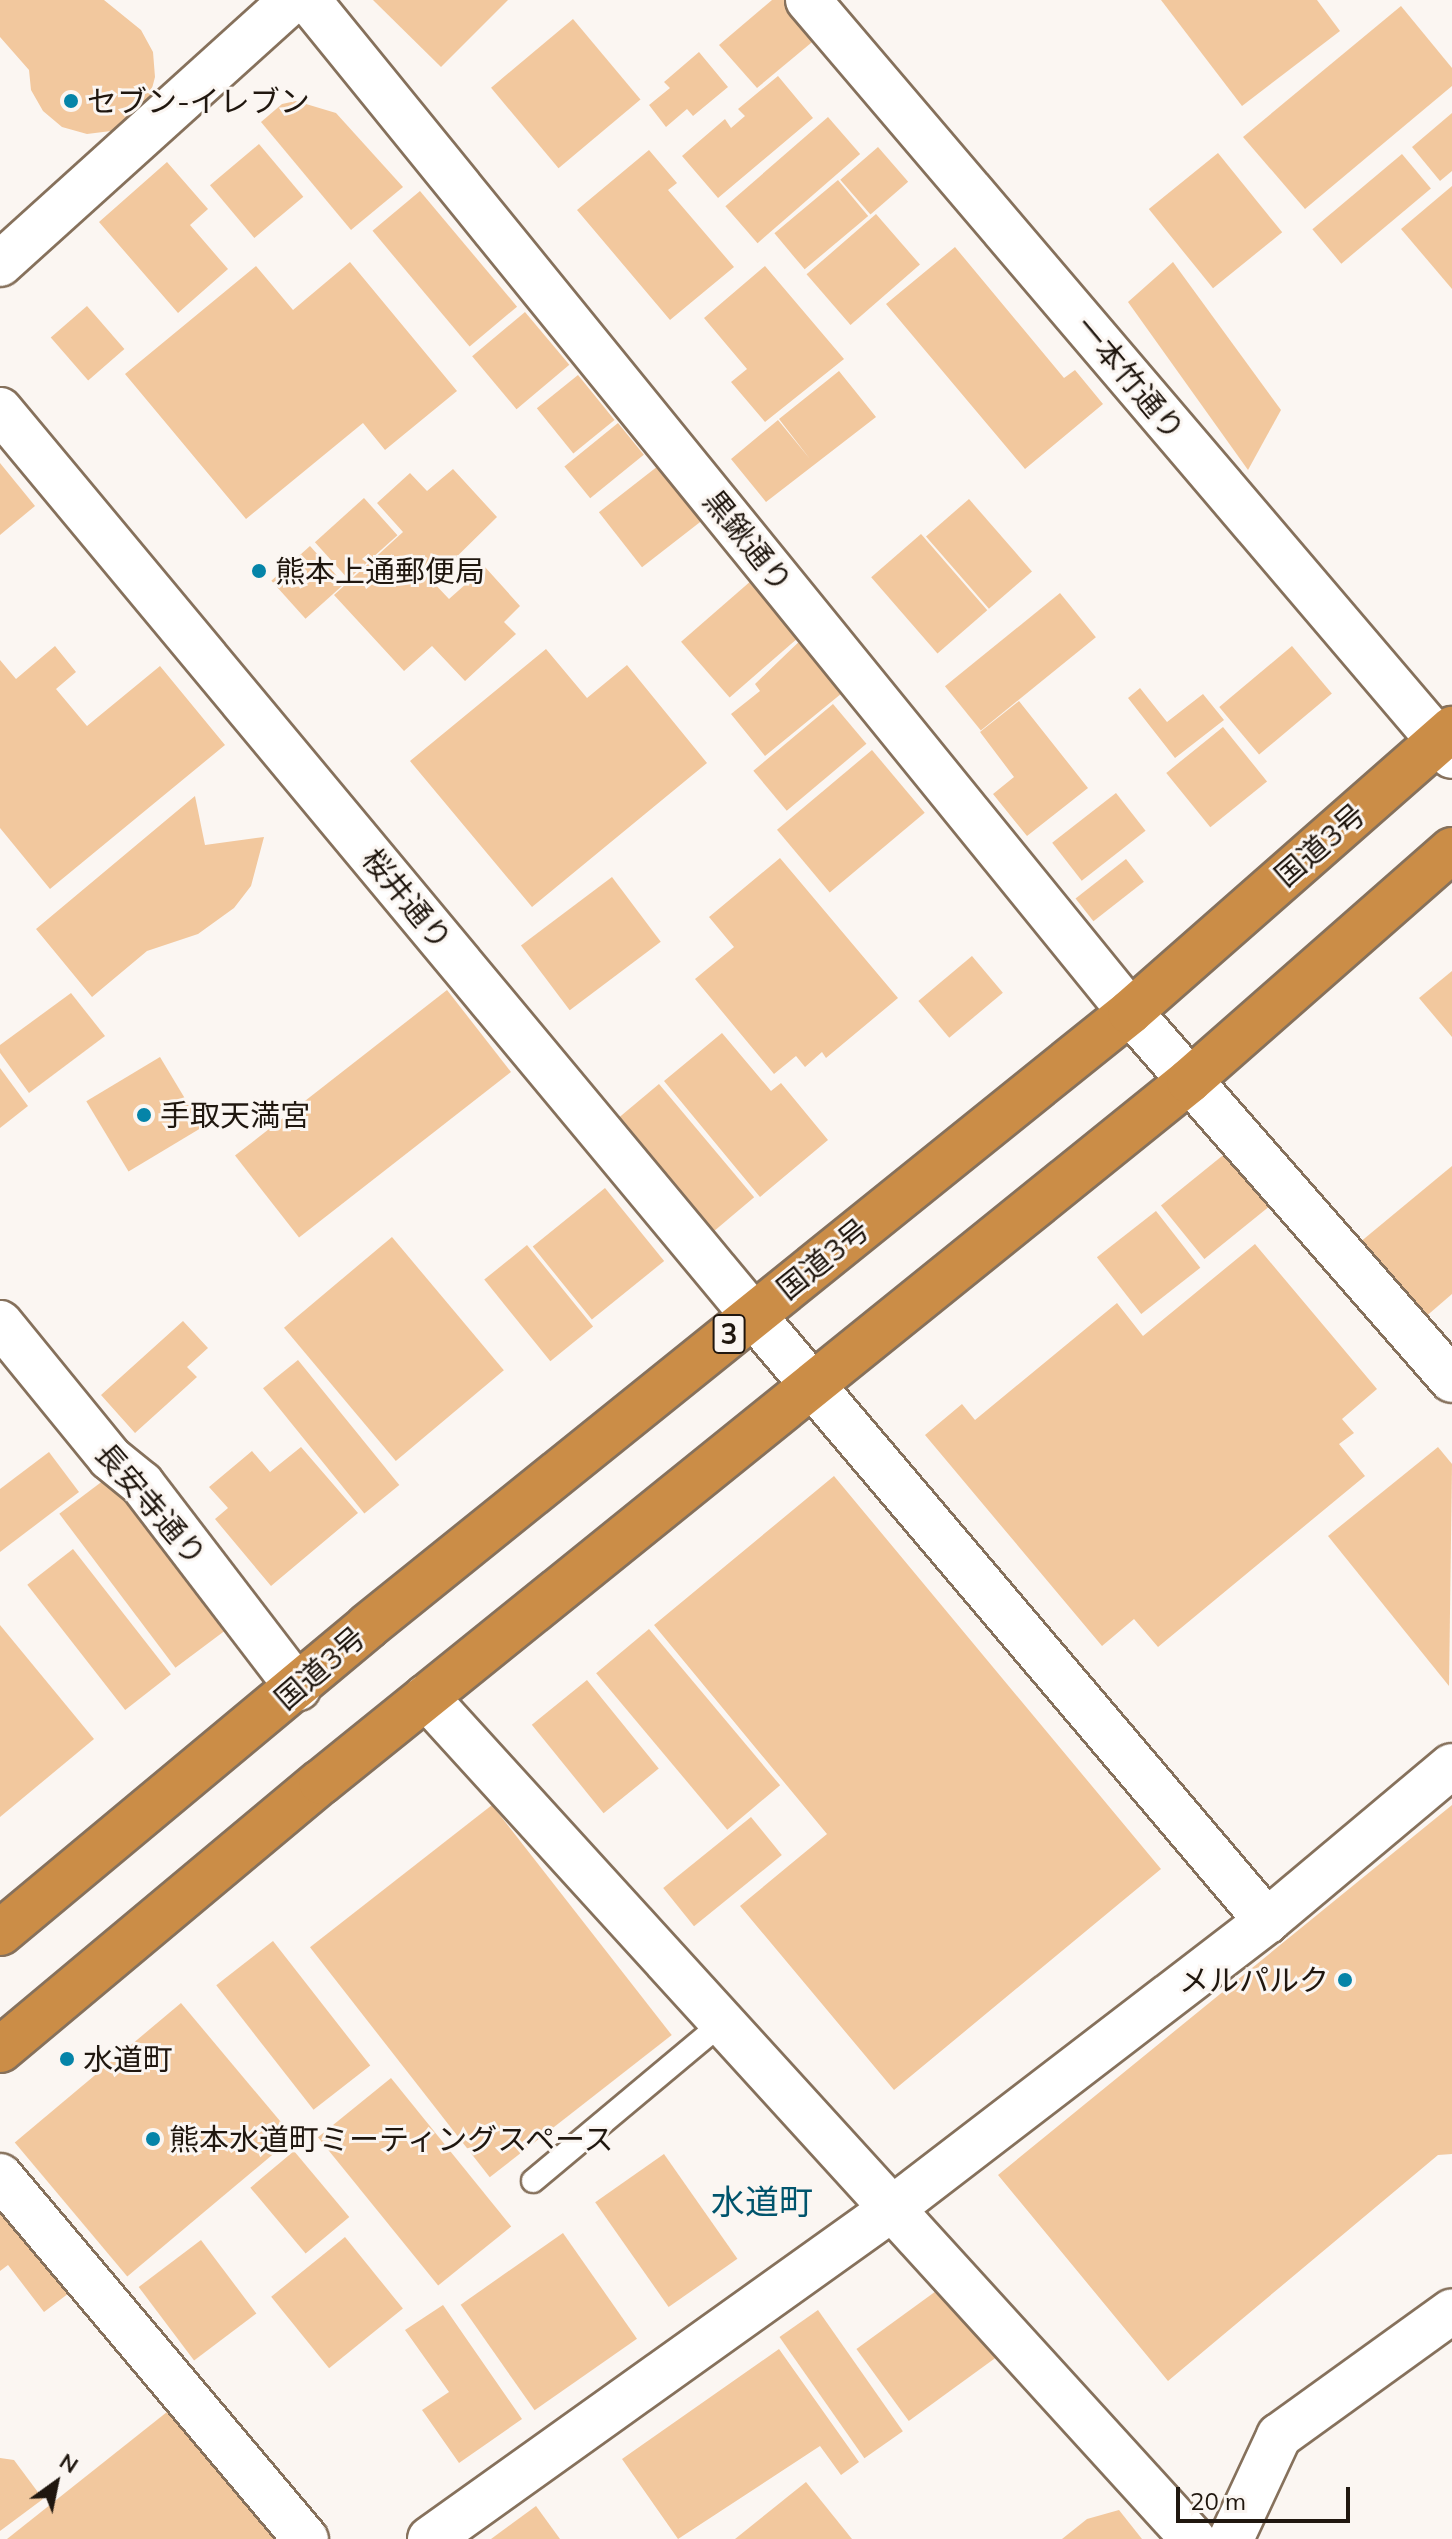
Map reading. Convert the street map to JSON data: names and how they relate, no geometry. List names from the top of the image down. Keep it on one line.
{"streets":{"highway":["国道3号","3"],"street":["一本竹通り","黒鍬通り","桜井通り","長安寺通り"]},"crossings":[["一本竹通り","国道3号"],["黒鍬通り","国道3号"],["国道3号","桜井通り"],["国道3号","長安寺通り"]],"districts":["水道町"],"places":["セブン-イレブン","熊本上通郵便局","手取天満宮","メルパルク","水道町","熊本水道町ミーティングスペース"],"scale_bar":"20 m","north":"top right"}
